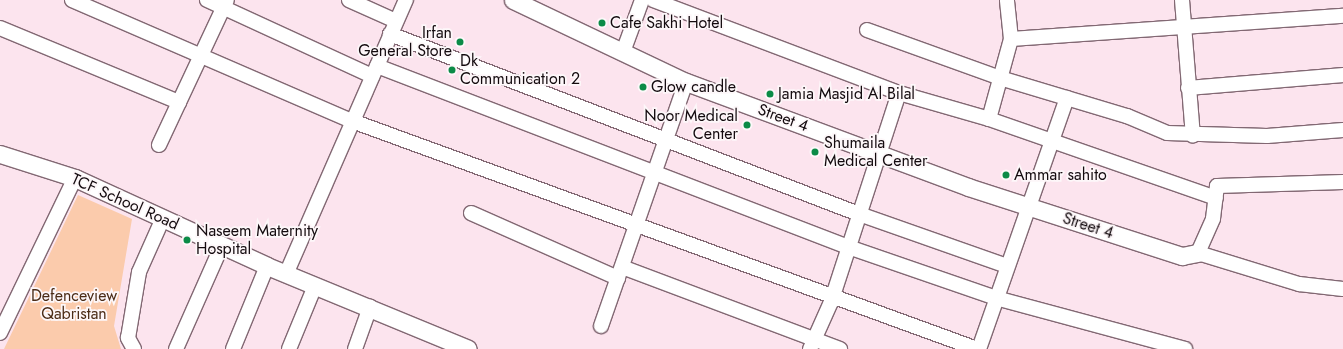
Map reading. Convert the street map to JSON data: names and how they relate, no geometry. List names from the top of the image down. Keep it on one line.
{"streets":{"street":["Street 4","TCF School Road"]},"parks":["Defenceview Qabristan"],"places":["Cafe Sakhi Hotel","Irfan General Store","Dk Communication 2","Glow candle","Jamia Masjid Al Bilal","Noor Medical Center","Shumaila Medical Center","Ammar sahito","Naseem Maternity Hospital"]}
